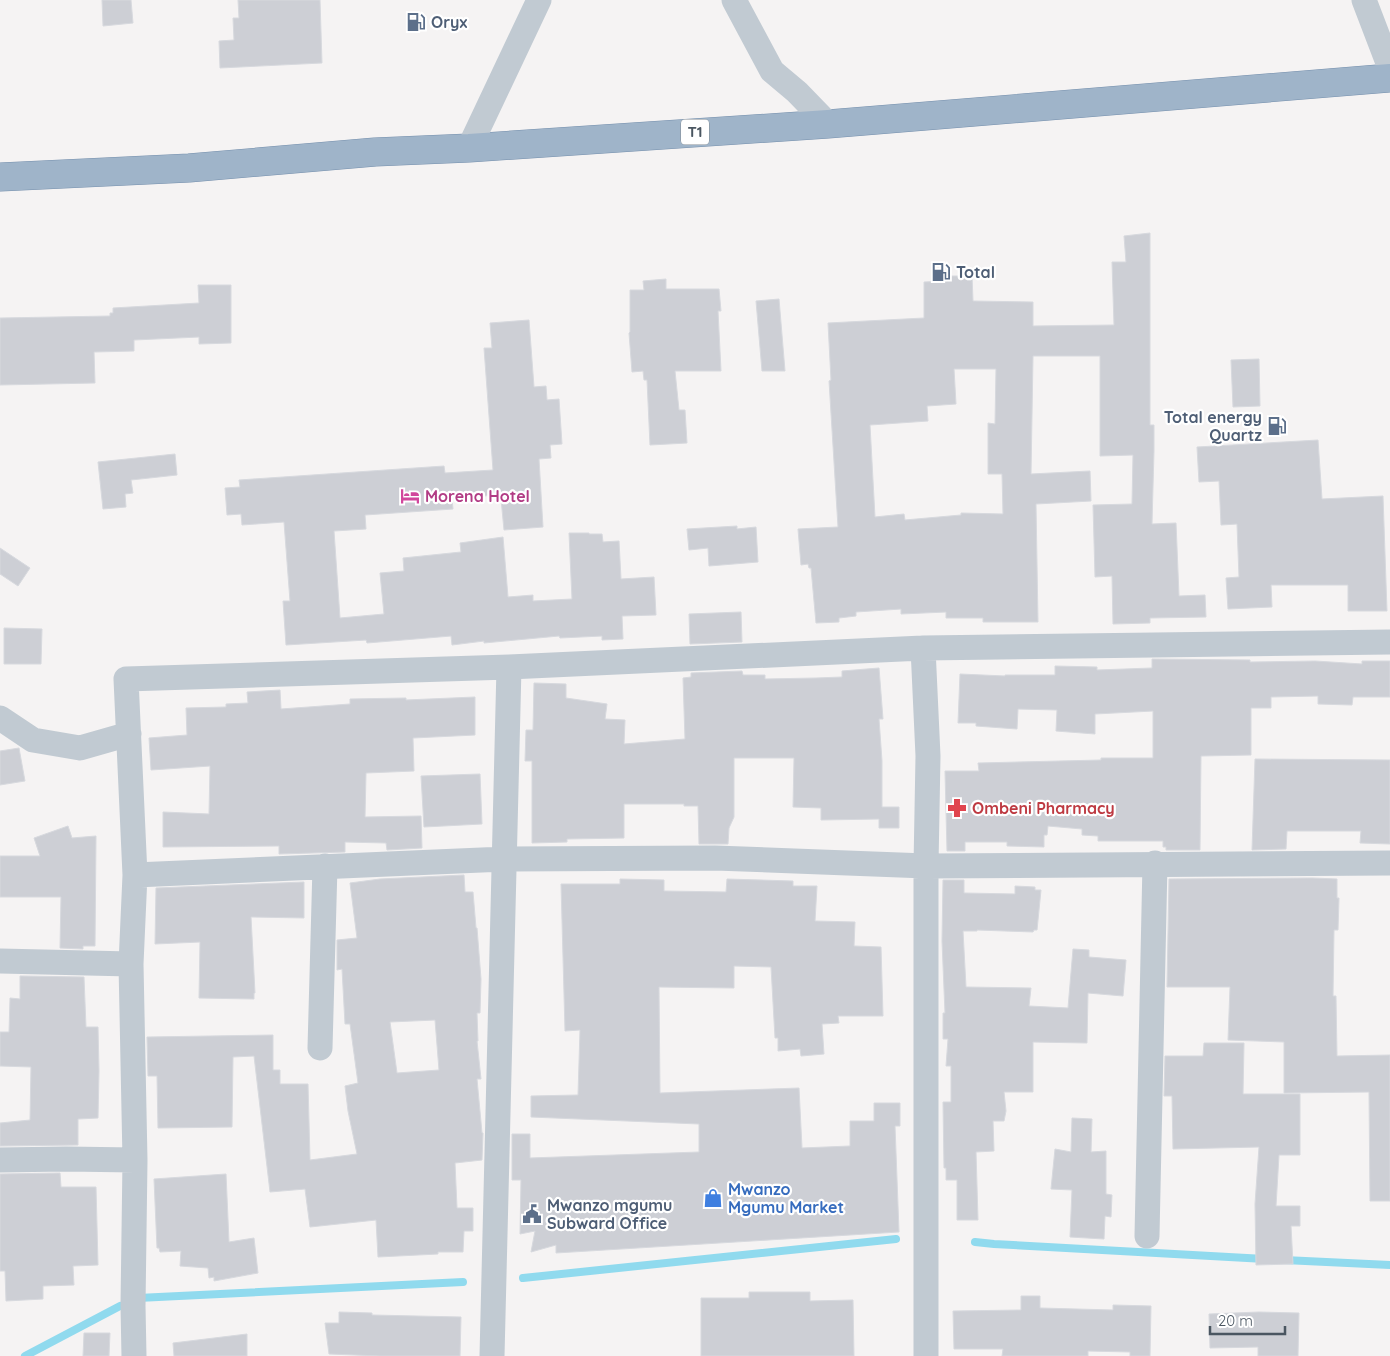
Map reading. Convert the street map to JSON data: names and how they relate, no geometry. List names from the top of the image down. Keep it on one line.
{"streets":{"highway":["T1"]},"places":{"fuel station":["Oryx","Total","Total energy Quartz"],"hotel":["Morena Hotel"],"pharmacy":["Ombeni Pharmacy"],"shop":["Mwanzo Mgumu Market"],"public building":["Mwanzo mgumu Subward Office"]},"scale_bar":"20 m"}
